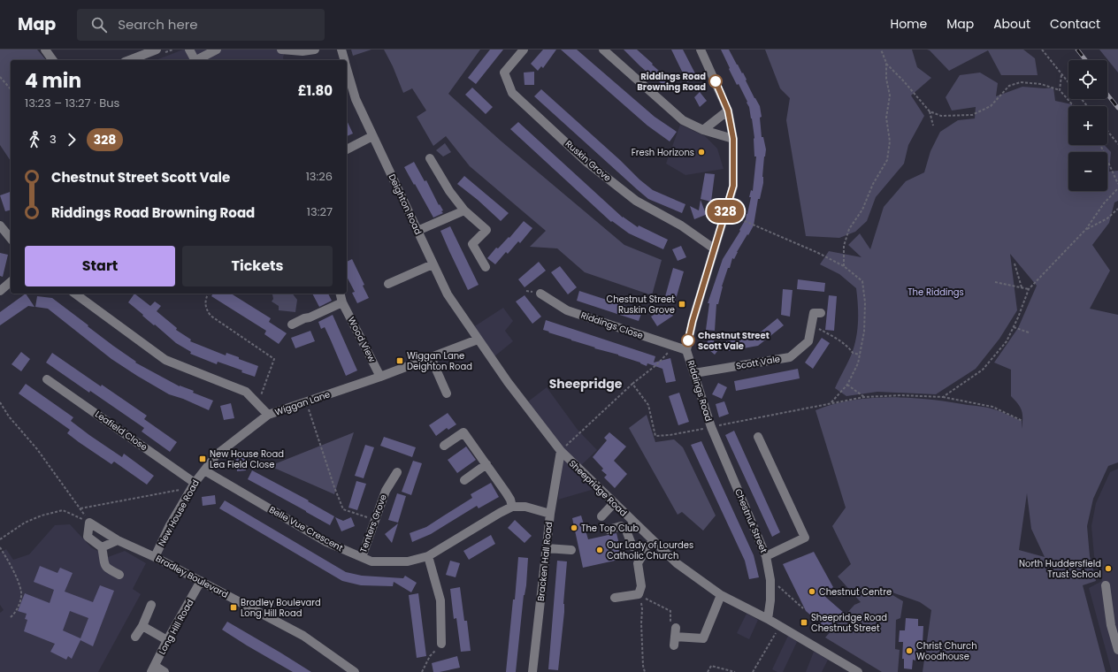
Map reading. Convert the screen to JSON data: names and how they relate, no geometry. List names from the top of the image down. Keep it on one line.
{"streets":{"street":["Ruskin Grove","Deighton Road","Riddings Close","Wood View","Scott Vale","Riddings Road","Wiggan Lane","Leafield Close","Sheepridge Road","New House Road","Chestnut Street","Tenters Grove","Belle Vue Crescent","Bracken Hall Road","Bradley Boulevard","Long Hill Road"]},"crossings":[["Ruskin Grove","Riddings Road"],["Deighton Road","Wiggan Lane"],["Deighton Road","Sheepridge Road"],["Riddings Close","Riddings Road"],["Wood View","Wiggan Lane"],["Scott Vale","Riddings Road"],["Riddings Road","Chestnut Street"],["Wiggan Lane","Sheepridge Road"],["Wiggan Lane","New House Road"],["Leafield Close","New House Road"],["Sheepridge Road","Chestnut Street"],["Sheepridge Road","Bracken Hall Road"],["New House Road","Belle Vue Crescent"],["New House Road","Bradley Boulevard"],["Tenters Grove","Belle Vue Crescent"],["Bradley Boulevard","Long Hill Road"]],"districts":["Sheepridge"],"parks":["The Riddings"],"places":{"other":["Riddings Road Browning Road","Fresh Horizons","Chestnut Street Scott Vale","The Top Club","Our Lady of Lourdes Catholic Church","North Huddersfield Trust School","Chestnut Centre","Christ Church Woodhouse"],"transit":["Chestnut Street Ruskin Grove","Wiggan Lane Deighton Road","New House Road Lea Field Close","Bradley Boulevard Long Hill Road","Sheepridge Road Chestnut Street"]},"lines":["bus line 328"],"page":{"header":"Map","search":"Search here","nav":["Home","Map","About","Contact"],"on_map":"328","map_buttons":["+","−"],"heading":["4 min","13:23 – 13:27 · Bus","£1.80"],"legs":["3","328"],"list":[{"name":"Chestnut Street Scott Vale","value":"13:26"},{"name":"Riddings Road Browning Road","value":"13:27"}],"buttons":["Start","Tickets"]}}
